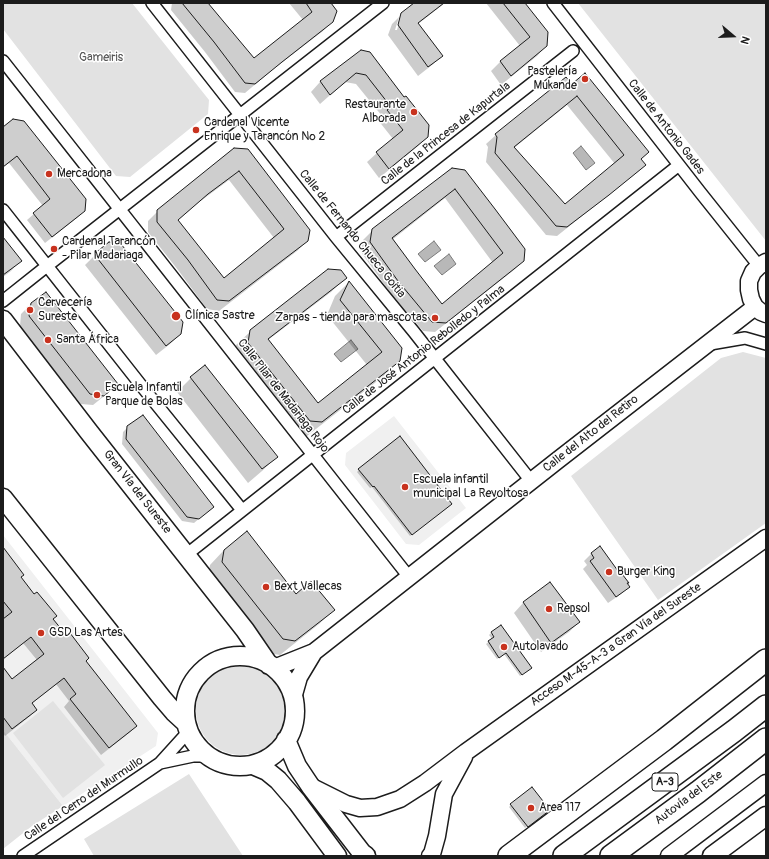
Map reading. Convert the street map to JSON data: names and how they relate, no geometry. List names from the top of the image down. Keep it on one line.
{"streets":{"highway":["A-3","Autovía del Este"],"main road":["Calle del Alto del Retiro","Gran Vía del Sureste","Acceso M-45-A-3 a Gran Vía del Sureste"],"street":["Calle de Antonio Gades","Calle de la Princesa de Kapurtala","Calle de Fernando Chueca Goitia","Calle de José Antonio Rebolledo y Palma","Calle Pilar de Madariaga Rojo","Calle del Cerro del Murmullo"]},"crossings":[["Calle de Antonio Gades","Calle de José Antonio Rebolledo y Palma"],["Calle de la Princesa de Kapurtala","Calle de Fernando Chueca Goitia"],["Calle de Fernando Chueca Goitia","Calle de José Antonio Rebolledo y Palma"],["Calle de Fernando Chueca Goitia","Calle del Alto del Retiro"],["Calle de José Antonio Rebolledo y Palma","Calle Pilar de Madariaga Rojo"],["Calle de José Antonio Rebolledo y Palma","Gran Vía del Sureste"],["Calle Pilar de Madariaga Rojo","Calle del Alto del Retiro"],["Calle del Alto del Retiro","Gran Vía del Sureste"],["Calle del Alto del Retiro","Calle del Cerro del Murmullo"],["Gran Vía del Sureste","Calle del Cerro del Murmullo"]],"parks":["Gameiris"],"places":["Pastelería Mukande","Restaurante Alborada","Cardenal Vicente Enrique y Tarancón Nº 2","Mercadona","Cardenal Tarancón - Pilar Madariaga","Cervecería Sureste","Clínica Sastre","Zarpas - tienda para mascotas","Santa África","Escuela Infantil Parque de Bolas","Escuela infantil municipal La Revoltosa","Burger King","Bext Vallecas","Repsol","GSD Las Artes","Autolavado","Area 117"],"north":"right"}
